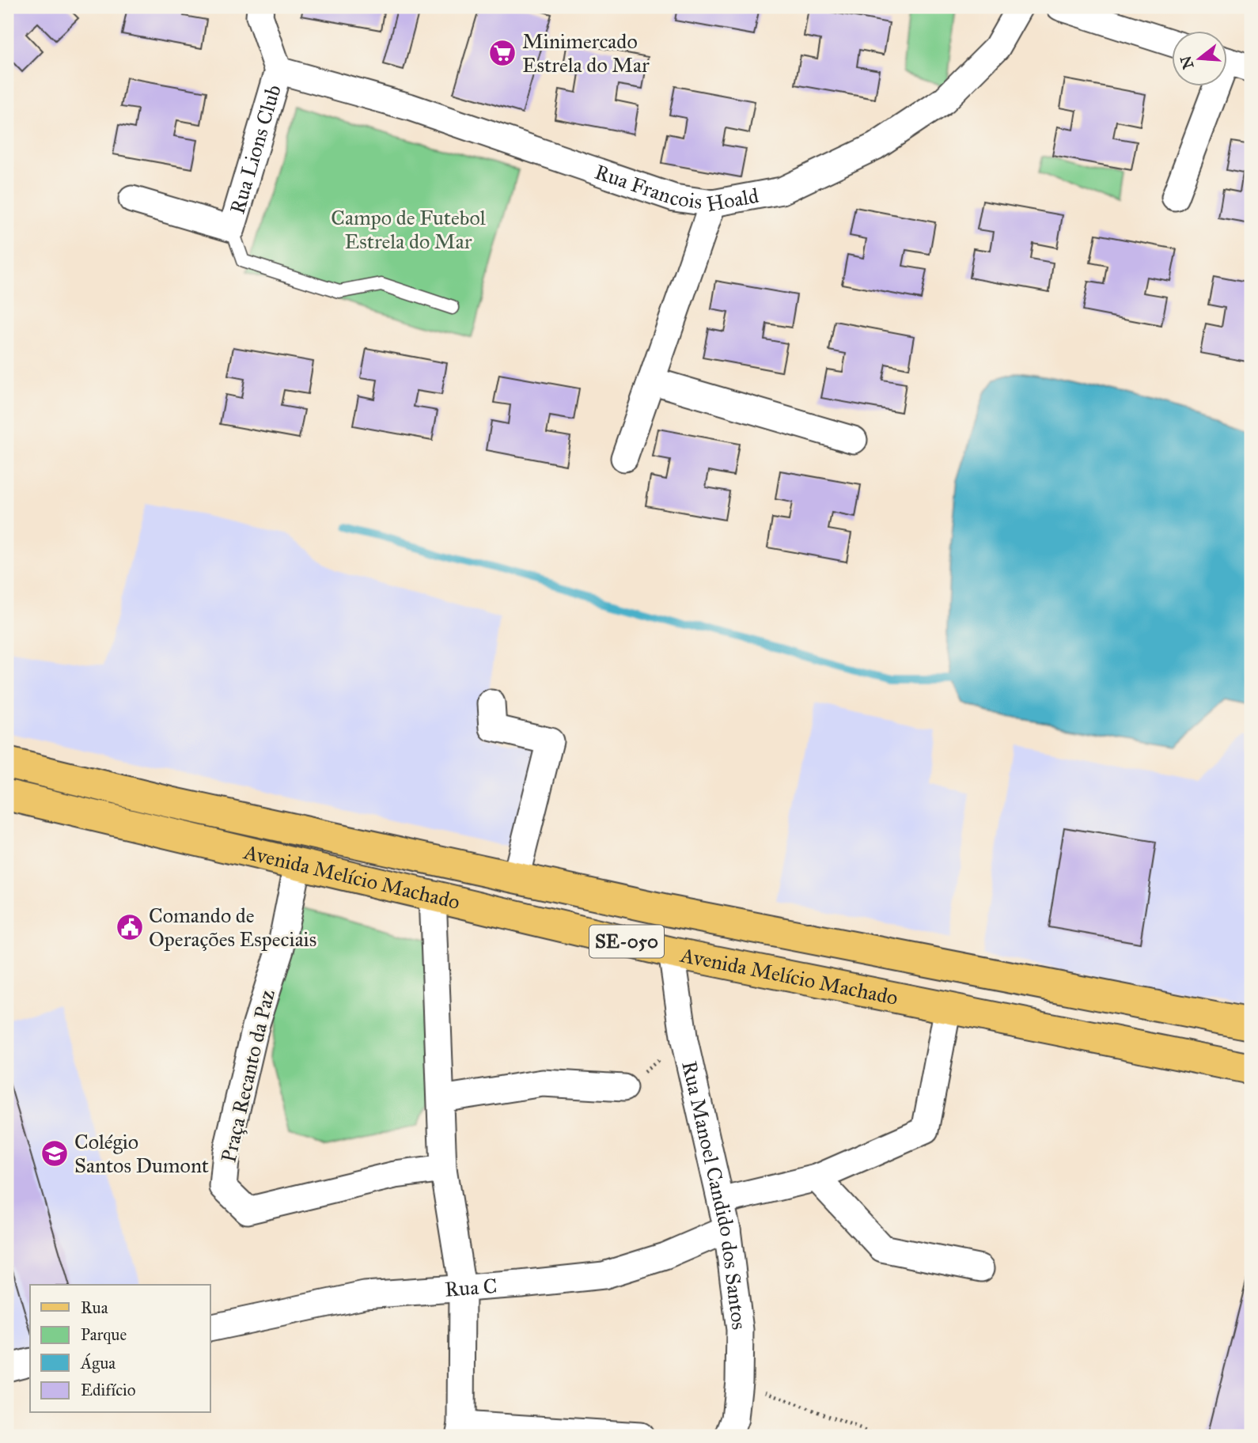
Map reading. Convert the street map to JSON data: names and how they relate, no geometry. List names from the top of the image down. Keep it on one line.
{"streets":{"main road":["Avenida Melício Machado","SE-050"],"street":["Rua Lions Club","Rua Francois Hoald","Praça Recanto da Paz","Rua Manoel Candido dos Santos","Rua C"]},"crossings":[["Rua Lions Club","Rua Francois Hoald"],["Avenida Melício Machado","Praça Recanto da Paz"],["Avenida Melício Machado","Rua Manoel Candido dos Santos"],["Rua Manoel Candido dos Santos","Rua C"]],"parks":["Campo de Futebol Estrela do Mar"],"places":{"supermarket":["Minimercado Estrela do Mar"],"public building":["Comando de Operações Especiais"],"school or university":["Colégio Santos Dumont"]},"legend":["Rua","Parque","Água","Edifício"],"north":"left"}
